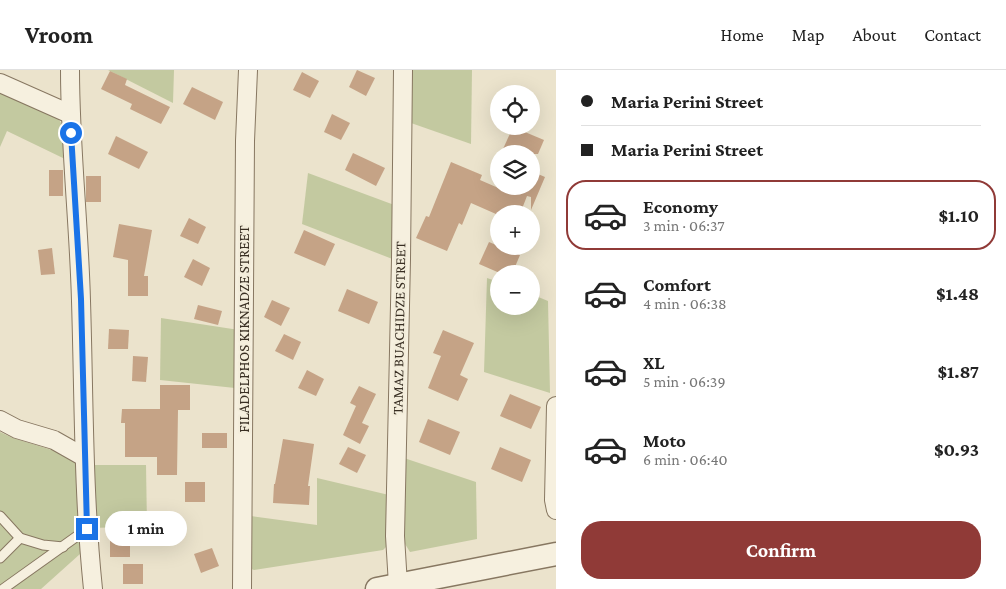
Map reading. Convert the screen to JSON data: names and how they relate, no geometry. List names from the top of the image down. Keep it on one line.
{"streets":{"street":["TAMAZ BUACHIDZE STREET","FILADELPHOS KIKNADZE STREET"]},"page":{"header":"Vroom","nav":["Home","Map","About","Contact"],"banner":["Maria Perini Street","Maria Perini Street"],"map_buttons":["+","−"],"list":[{"name":"Economy","note":"3 min · 06:37","value":"$1.10"},{"name":"Comfort","note":"4 min · 06:38","value":"$1.48"},{"name":"XL","note":"5 min · 06:39","value":"$1.87"},{"name":"Moto","note":"6 min · 06:40","value":"$0.93"}],"bubble":"1 min","buttons":"Confirm"}}
